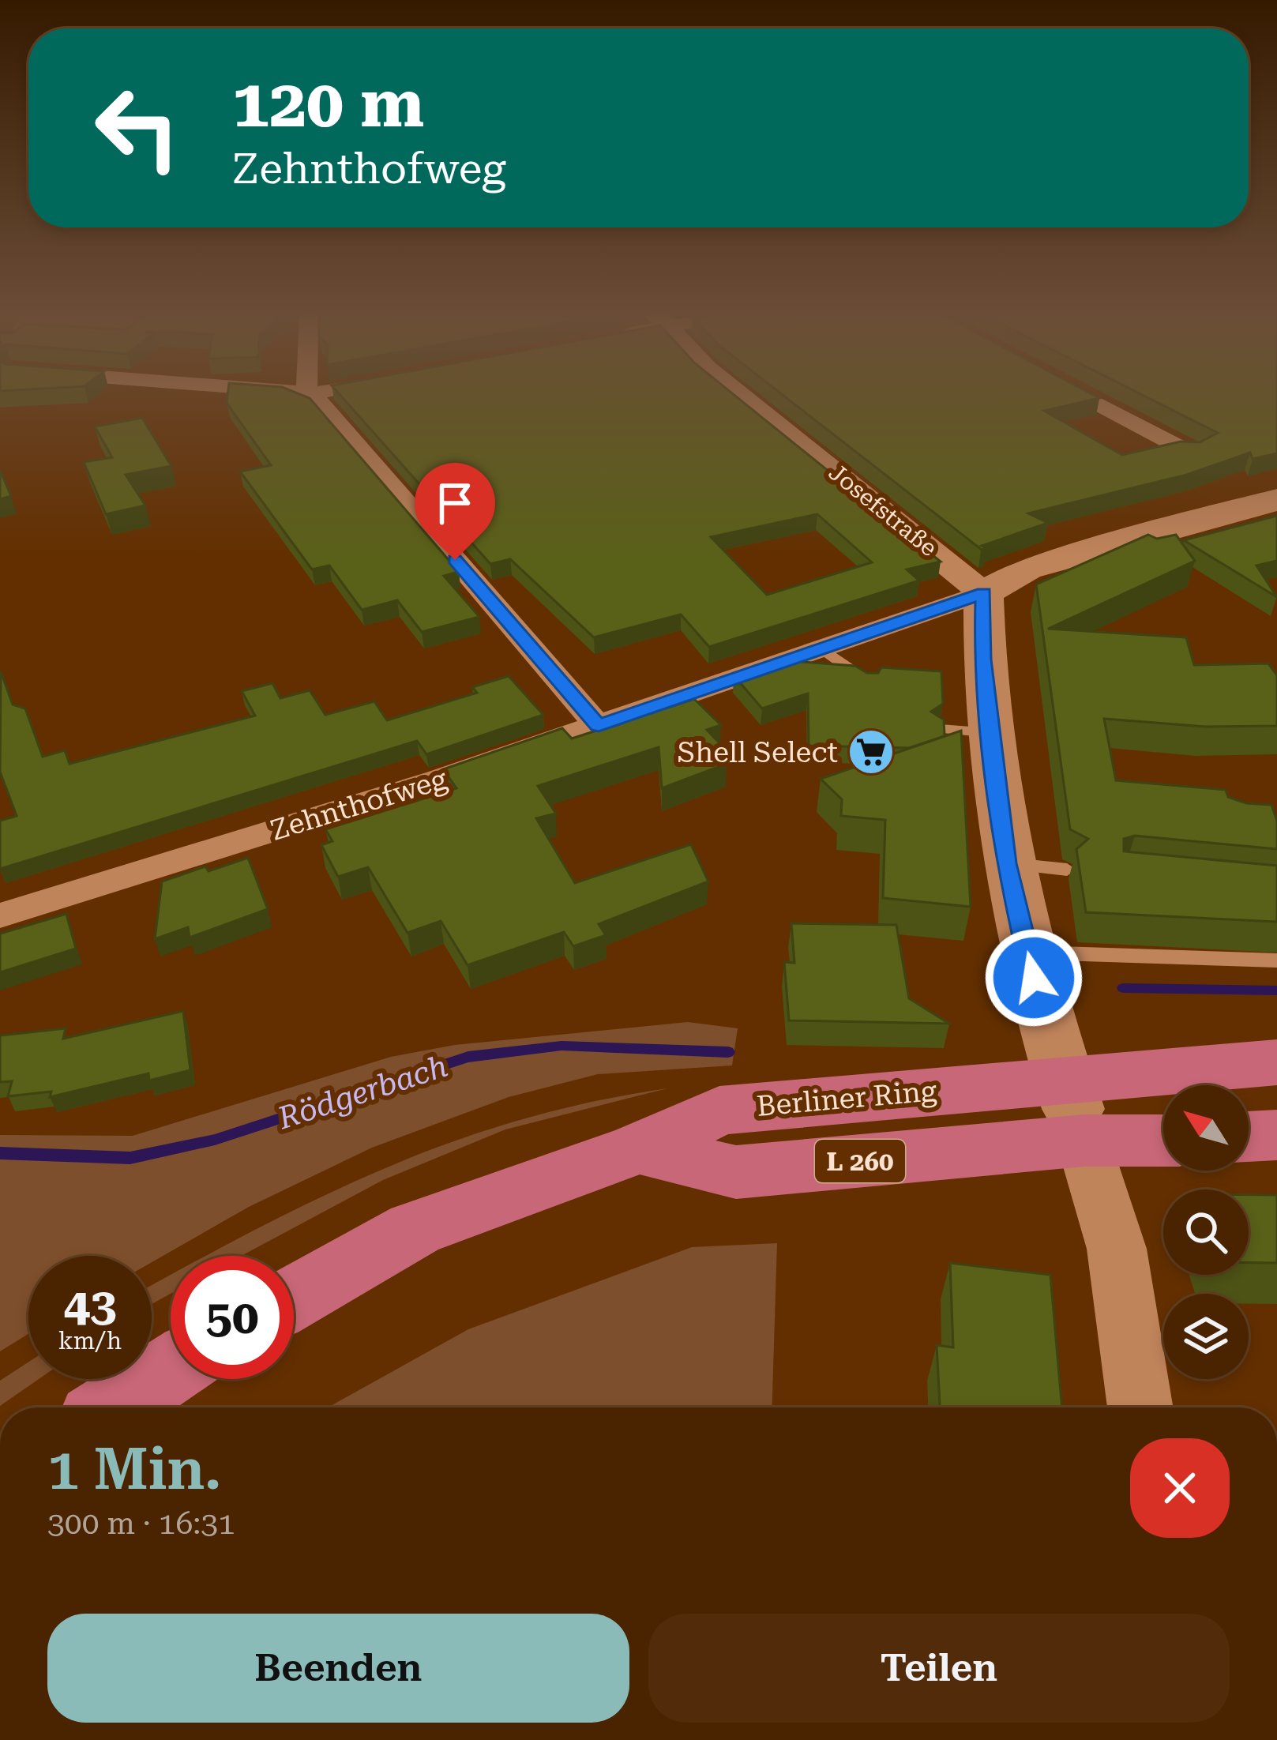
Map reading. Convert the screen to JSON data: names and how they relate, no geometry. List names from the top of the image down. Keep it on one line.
{"streets":{"main road":["L 260"],"street":["Josefstraße","Zehnthofweg"]},"crossings":[["Josefstraße","Zehnthofweg"]],"water":["Rödgerbach"],"places":{"supermarket":["Shell Select"]},"north":"top left","page":{"turn":["120 m","Zehnthofweg"],"speed":"43 km/h","limit":"50","heading":["1 Min.","300 m · 16:31"],"buttons":["Beenden","Teilen"]}}
